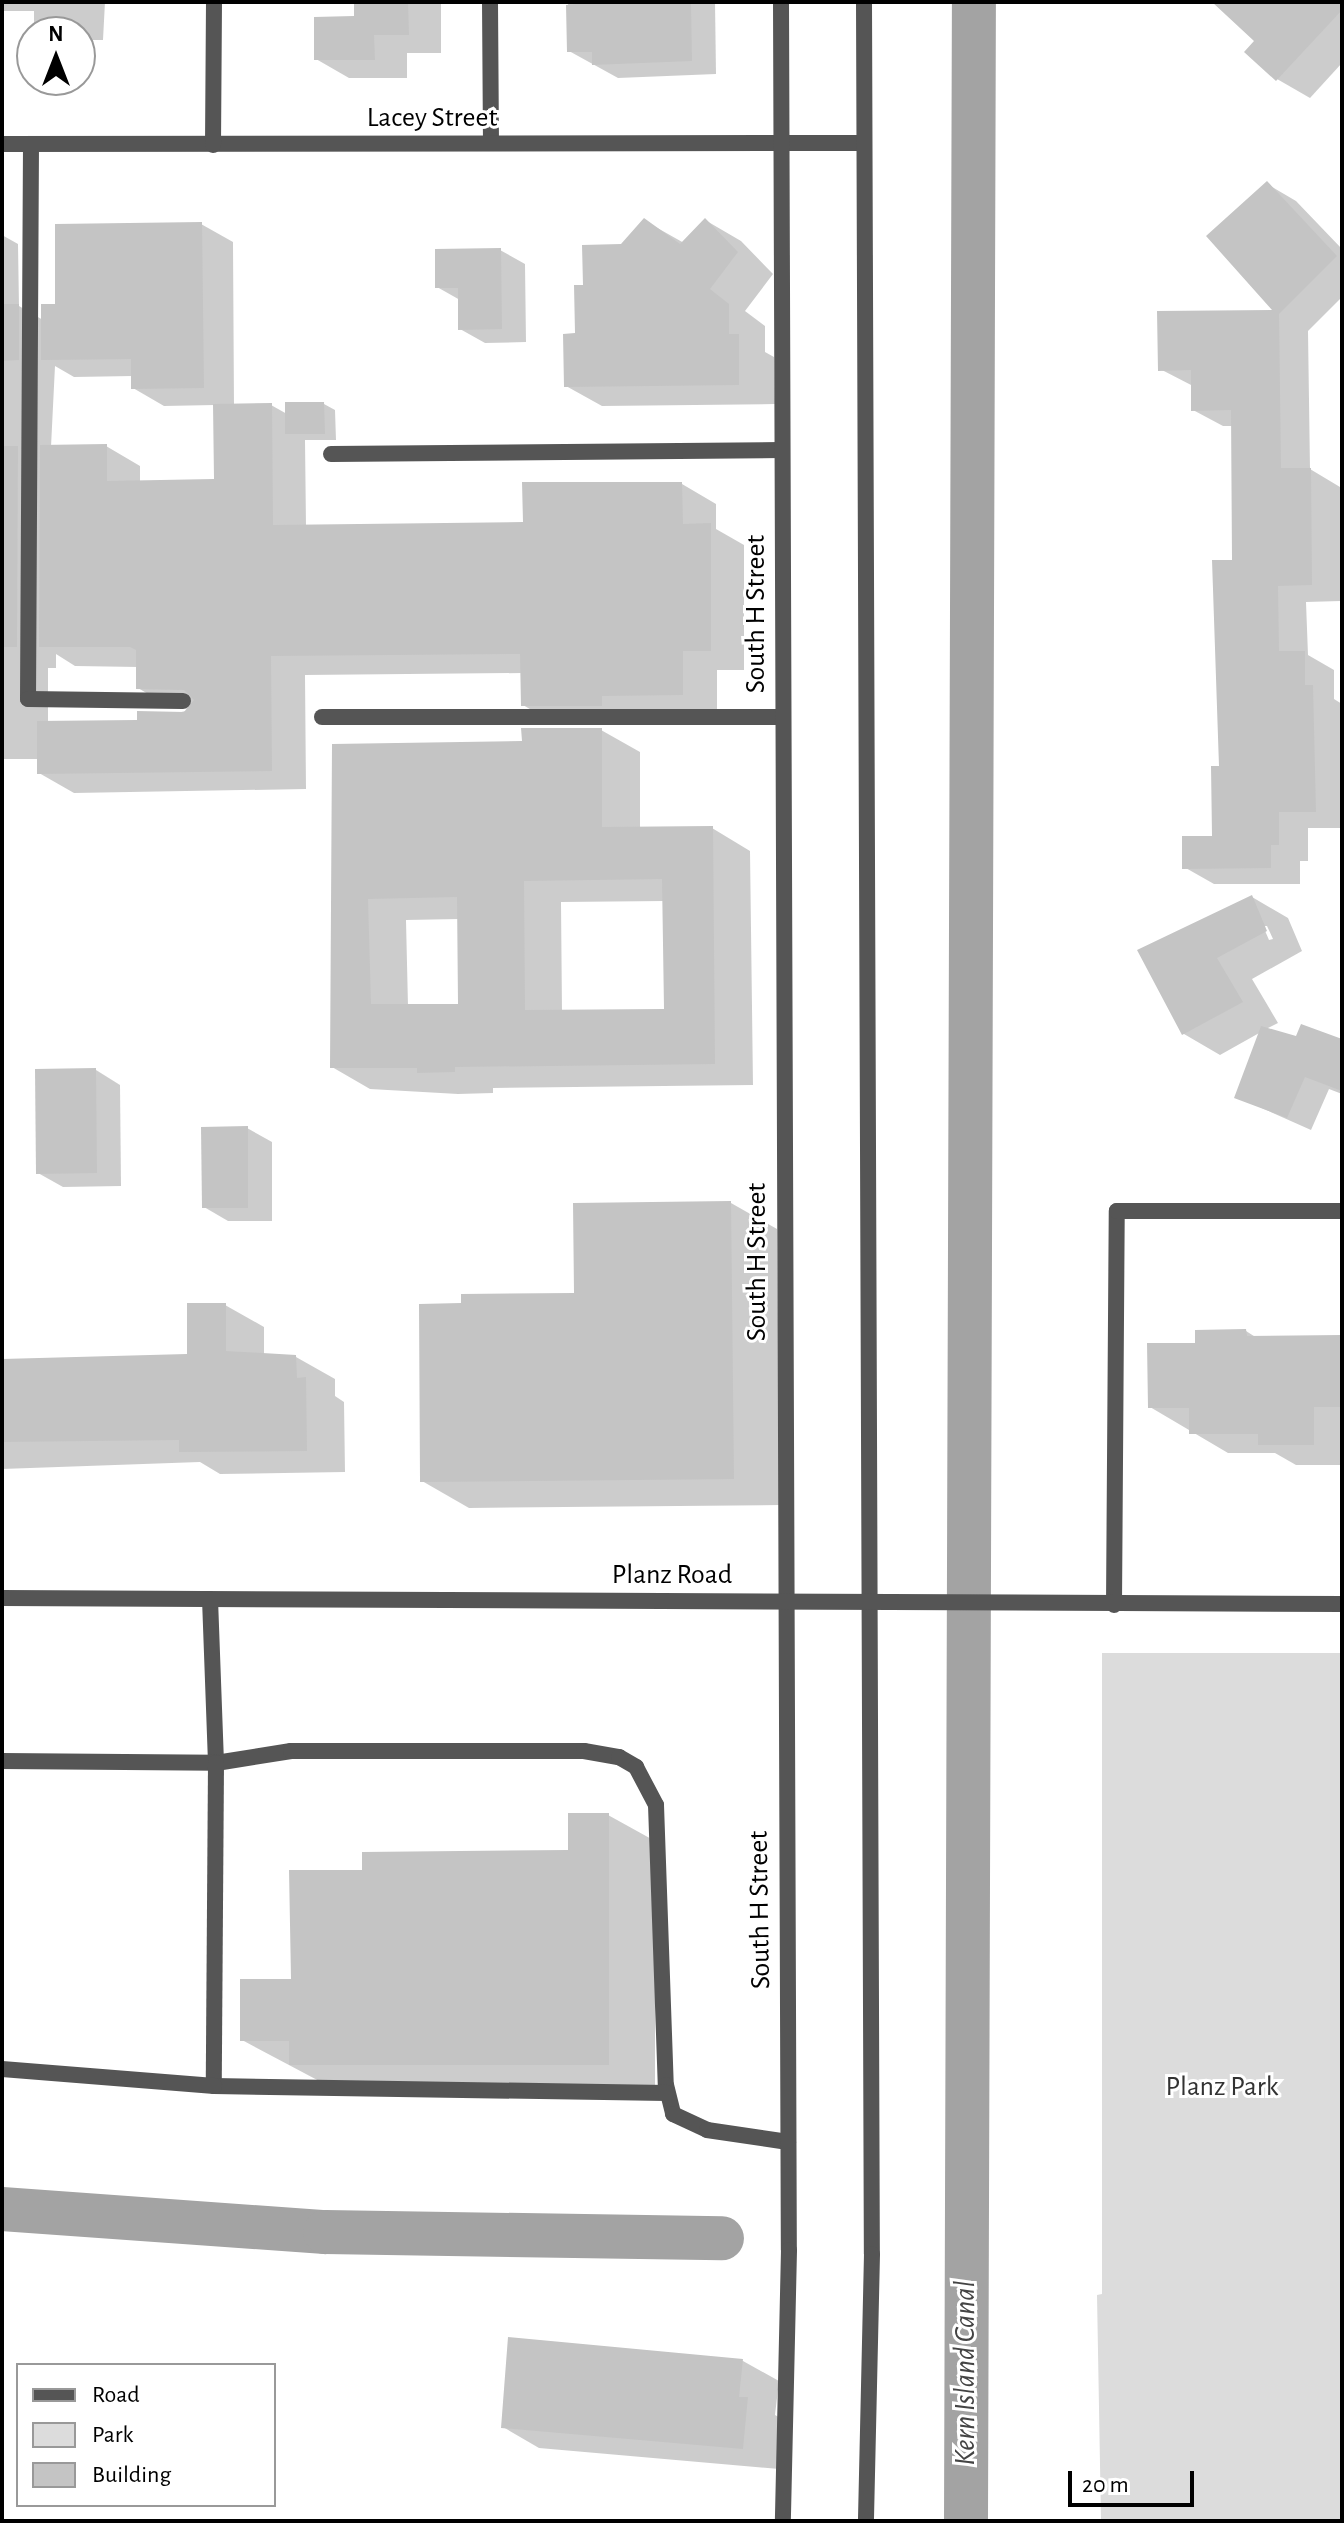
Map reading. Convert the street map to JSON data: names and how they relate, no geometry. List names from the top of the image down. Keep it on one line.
{"streets":{"street":["Lacey Street","South H Street","Planz Road"]},"crossings":[["Lacey Street","South H Street"],["South H Street","Planz Road"]],"water":["Kern Island Canal"],"parks":["Planz Park"],"legend":["Road","Park","Building"],"scale_bar":"20 m","north":"top"}
